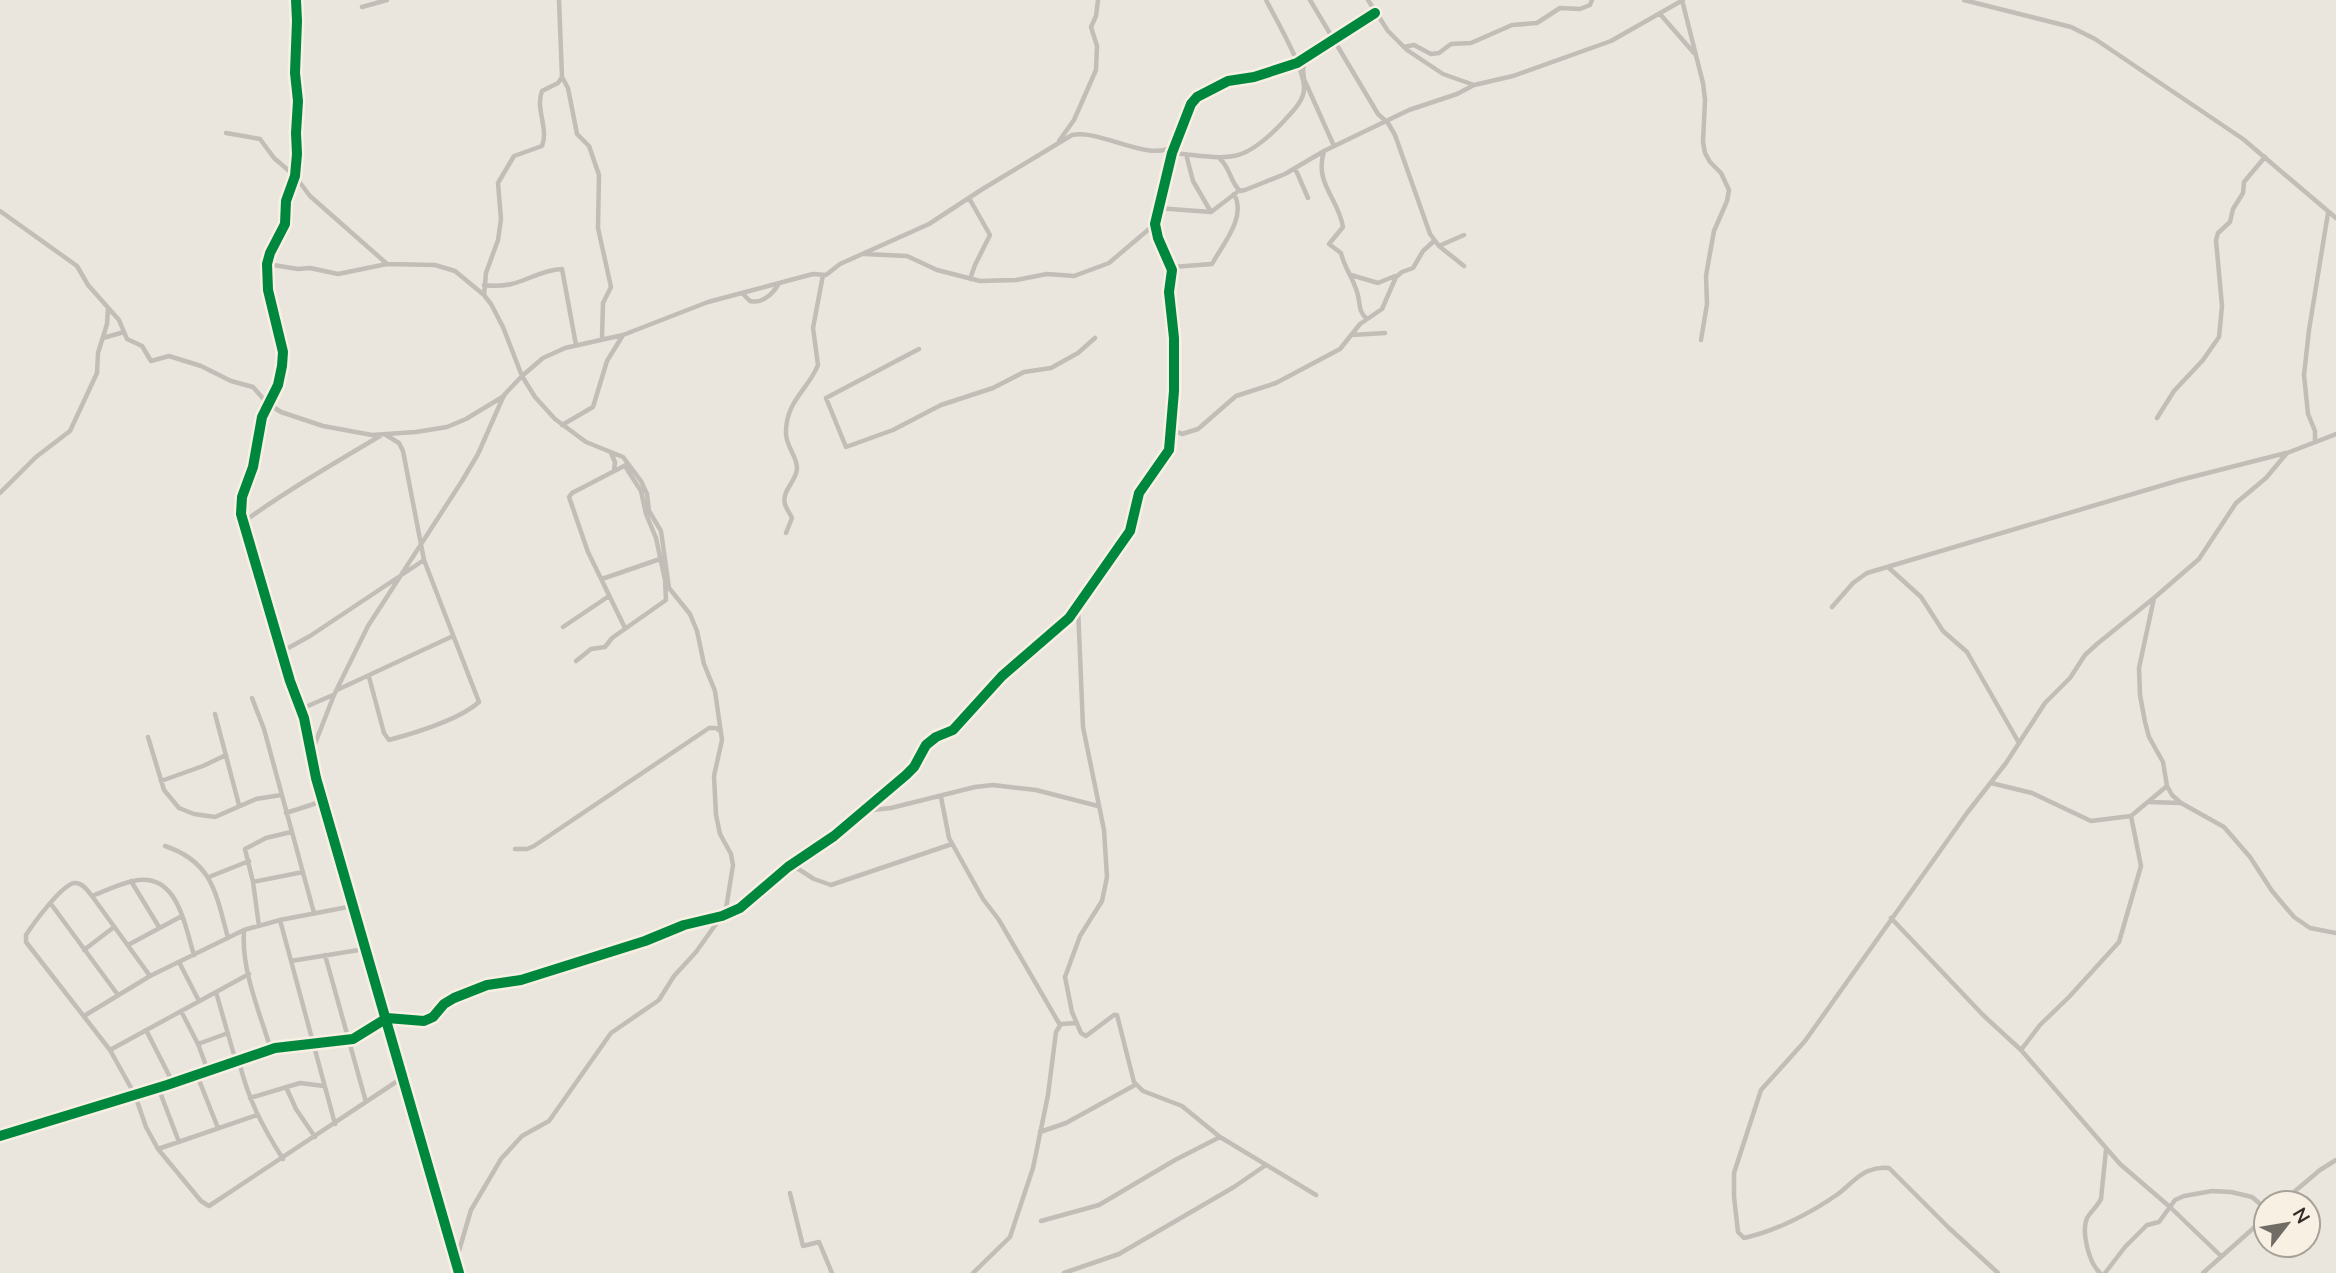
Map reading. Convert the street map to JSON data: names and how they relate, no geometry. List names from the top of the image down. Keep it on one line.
{"north":"top right"}
